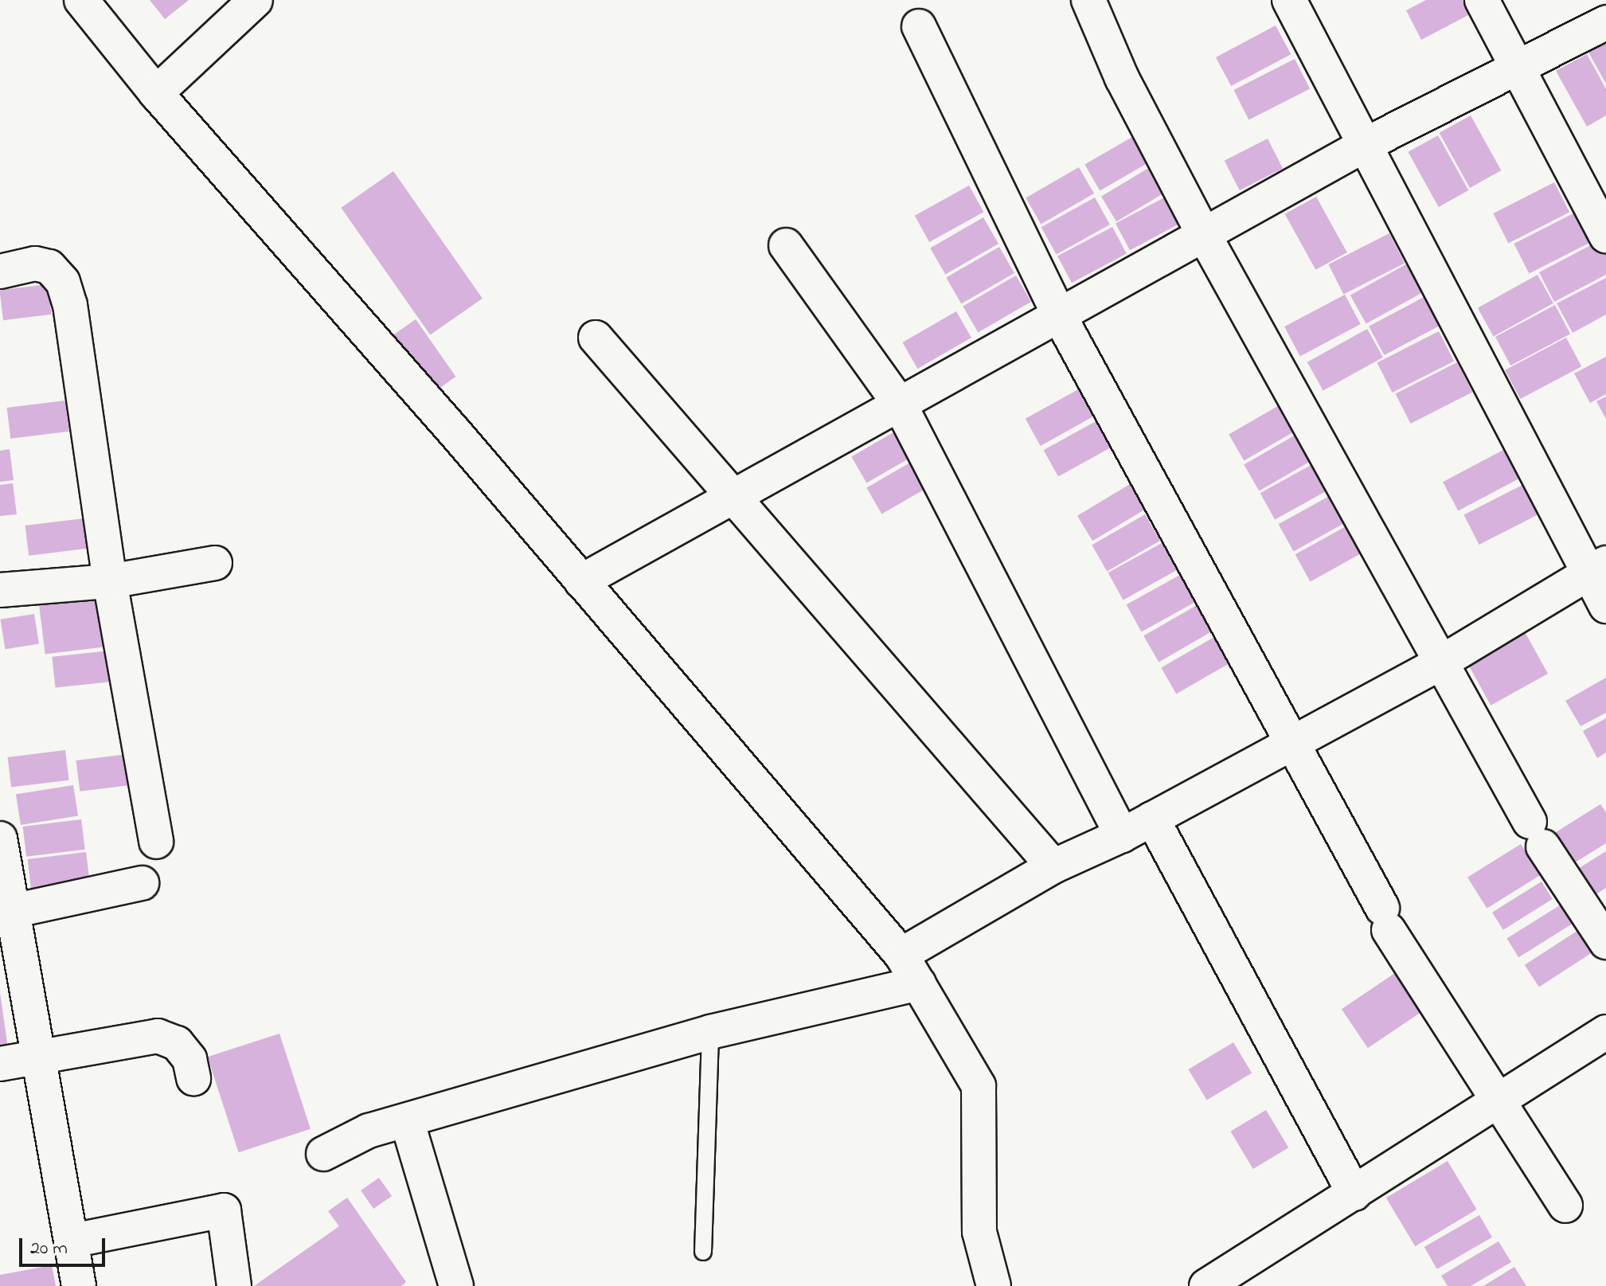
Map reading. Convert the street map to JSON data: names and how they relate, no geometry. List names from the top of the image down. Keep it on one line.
{"scale_bar":"20 m"}
